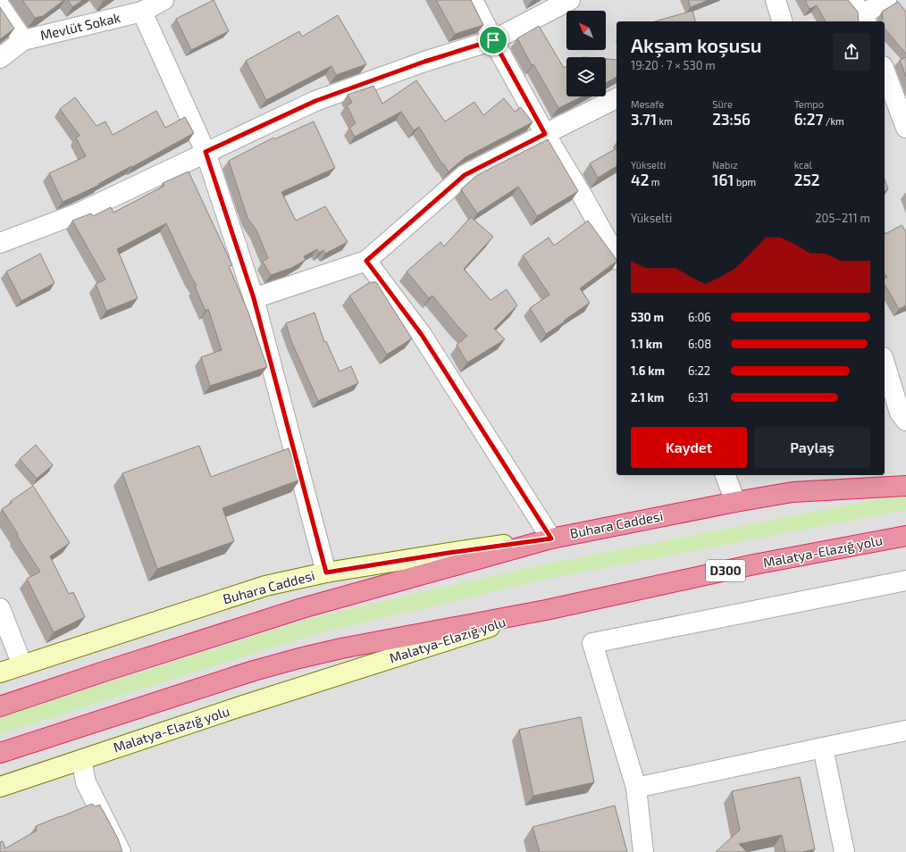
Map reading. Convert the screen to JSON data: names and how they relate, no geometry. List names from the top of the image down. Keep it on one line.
{"streets":{"highway":["Buhara Caddesi","Malatya-Elazığ yolu","D300"],"street":["Mevlüt Sokak"]},"north":"top left","page":{"heading":["Akşam koşusu","19:20 · 7 × 530 m"],"stats":[["Mesafe","3.71 km"],["Süre","23:56"],["Tempo","6:27 /km"],["Yükselti","42 m"],["Nabız","161 bpm"],["kcal","252"]],"chart":["Yükselti","205–211 m"],"list":[{"name":"530 m","note":"6:06"},{"name":"1.1 km","note":"6:08"},{"name":"1.6 km","note":"6:22"},{"name":"2.1 km","note":"6:31"}],"buttons":["Kaydet","Paylaş"]}}
